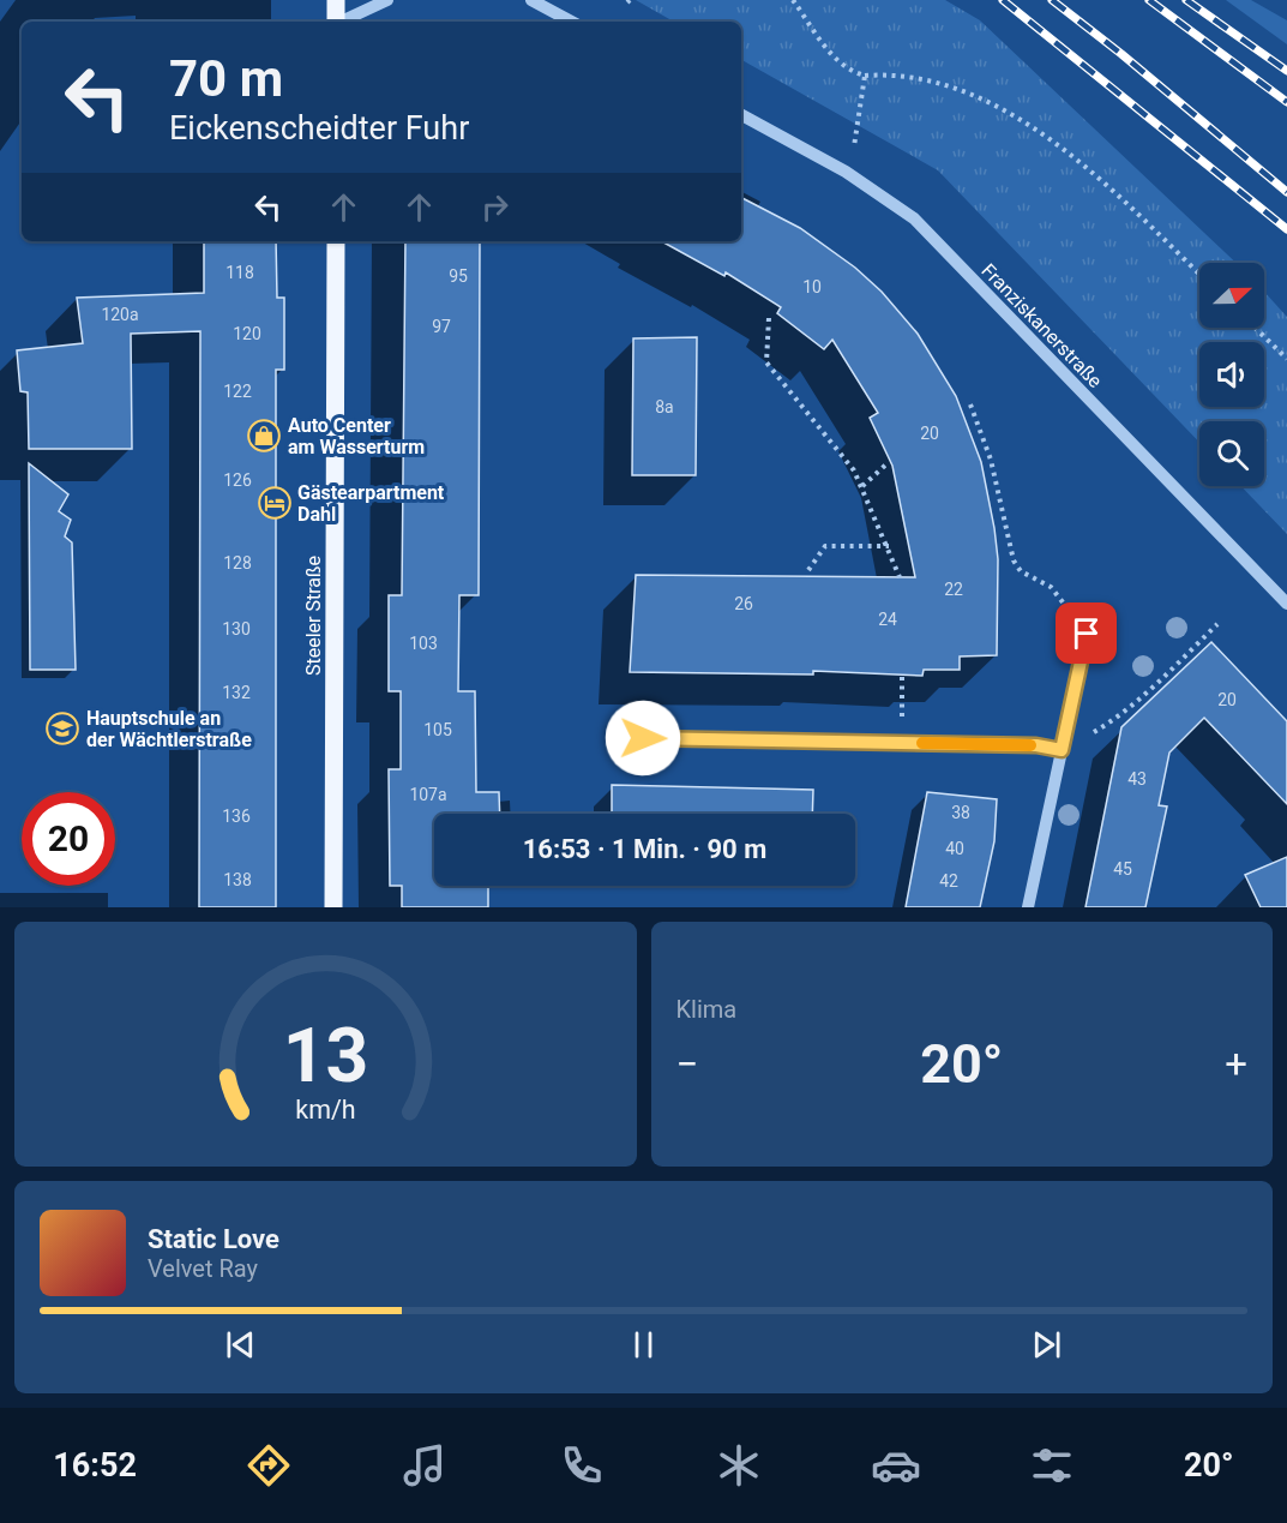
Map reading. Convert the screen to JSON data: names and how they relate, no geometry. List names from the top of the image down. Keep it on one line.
{"streets":{"main road":["Steeler Straße"],"street":["Franziskanerstraße"]},"places":{"shop":["Auto Center am Wasserturm"],"hotel":["Gästearpartment Dahl"],"school or university":["Hauptschule an der Wächtlerstraße"]},"house_numbers":["118","95","10","120a","97","120","122","8a","20","126","128","22","26","24","130","103","132","20","105","43","107a","38","136","40","45","138","42"],"north":"right","page":{"turn":["70 m","Eickenscheidter Fuhr"],"limit":"20","trip":"16:53 · 1 Min. · 90 m","tile":"Klima","heat":["−","20°","+"],"song":["Static Love","Velvet Ray"],"tabs":["16:52","20°"],"gauge":["13","km/h"]}}
